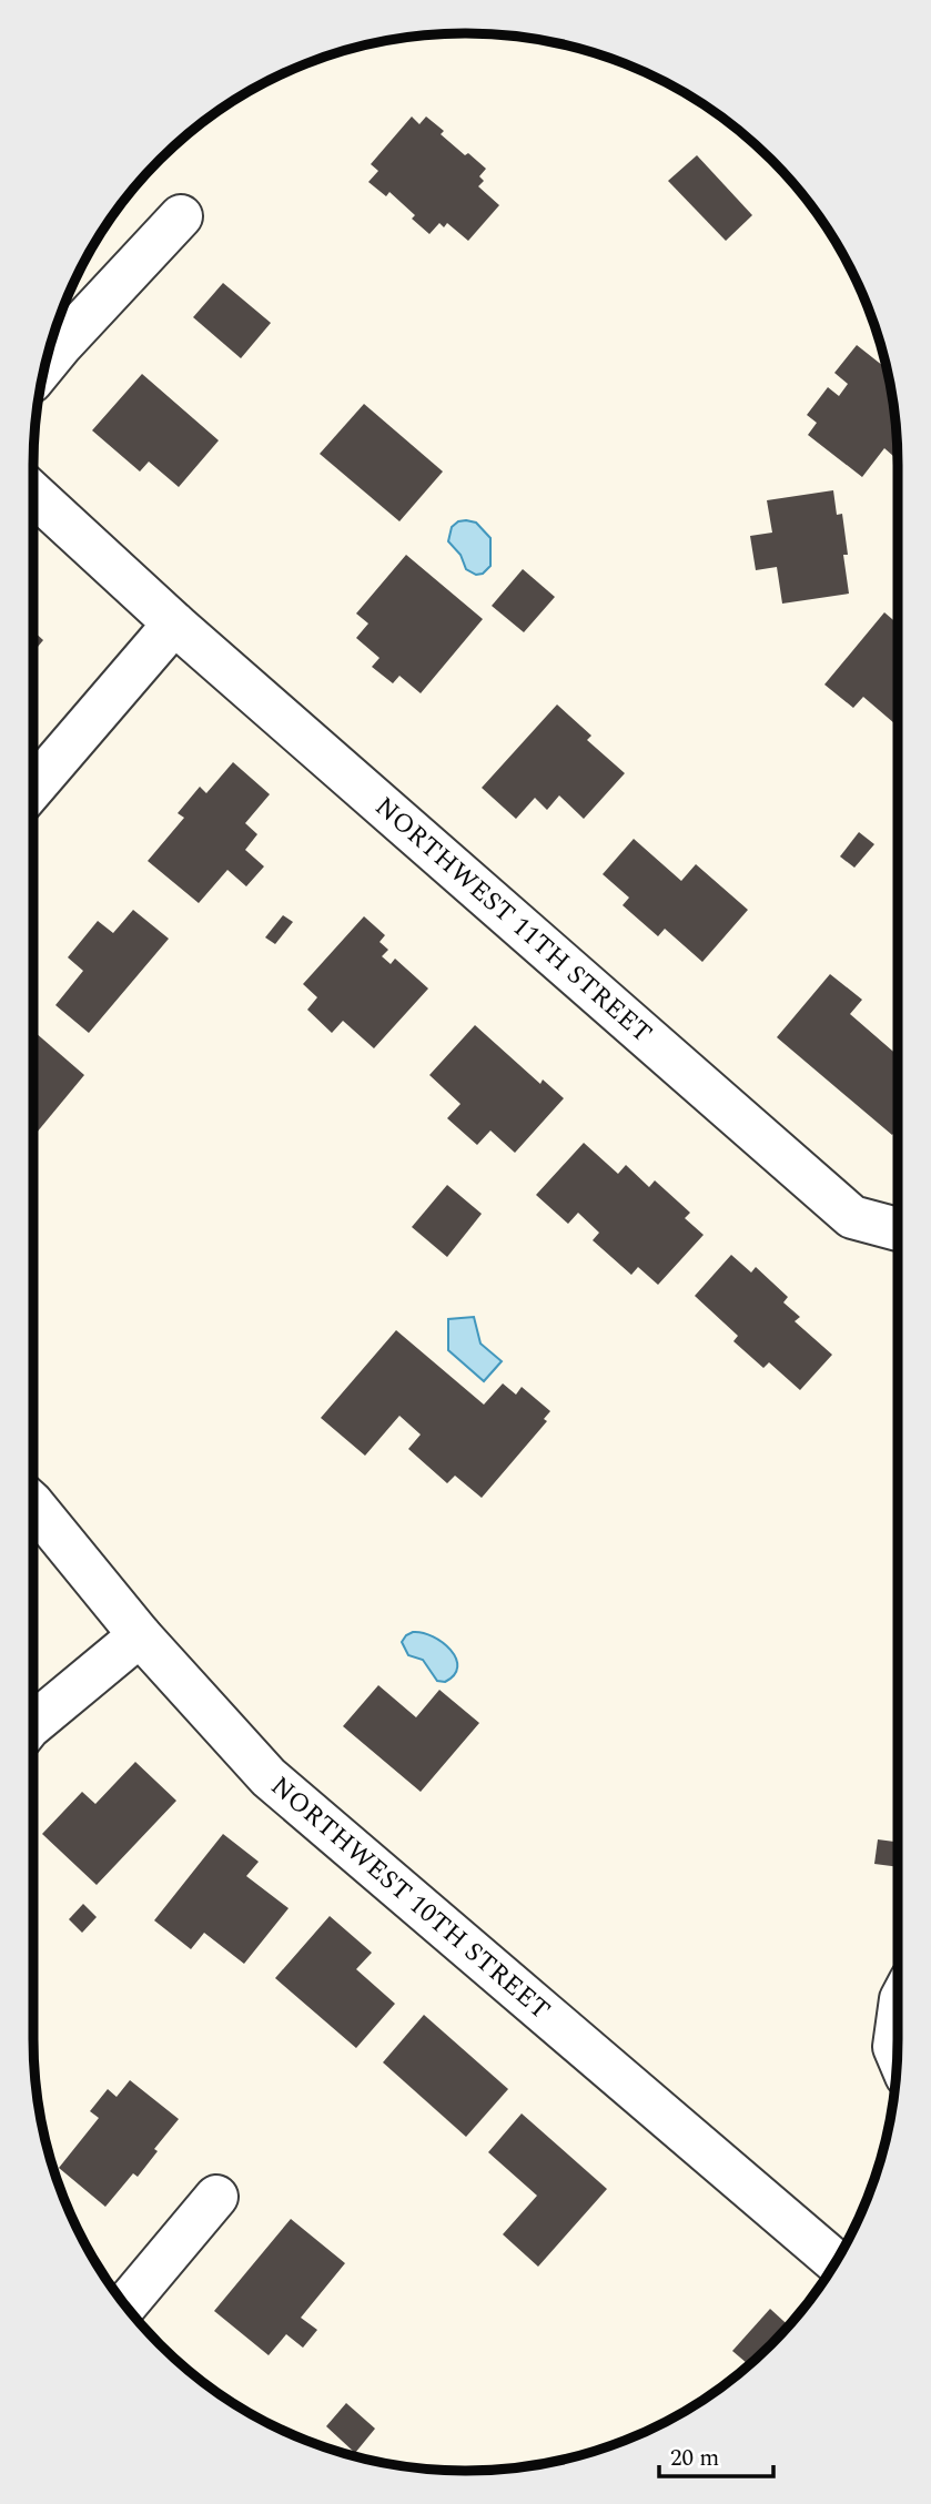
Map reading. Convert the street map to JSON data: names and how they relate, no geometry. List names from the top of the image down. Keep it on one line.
{"streets":{"street":["NORTHWEST 11TH STREET","NORTHWEST 10TH STREET"]},"scale_bar":"20 m"}
